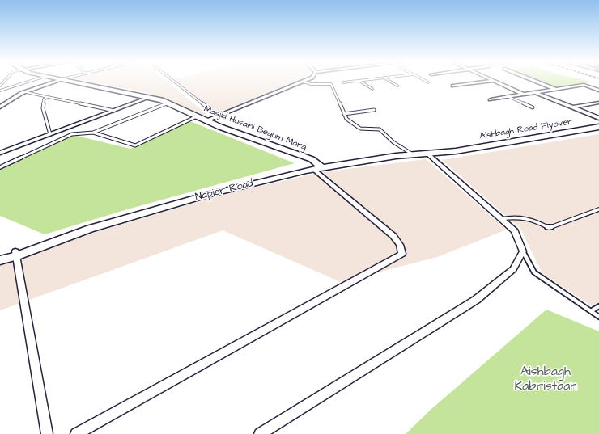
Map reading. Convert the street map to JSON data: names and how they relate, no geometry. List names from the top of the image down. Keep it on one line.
{"streets":{"street":["Masjid Husaini Begum Marg","Aishbagh Road Flyover","Napier Road"]},"crossings":[["Masjid Husaini Begum Marg","Napier Road"],["Aishbagh Road Flyover","Napier Road"]],"parks":["Aishbagh Kabristaan"]}
